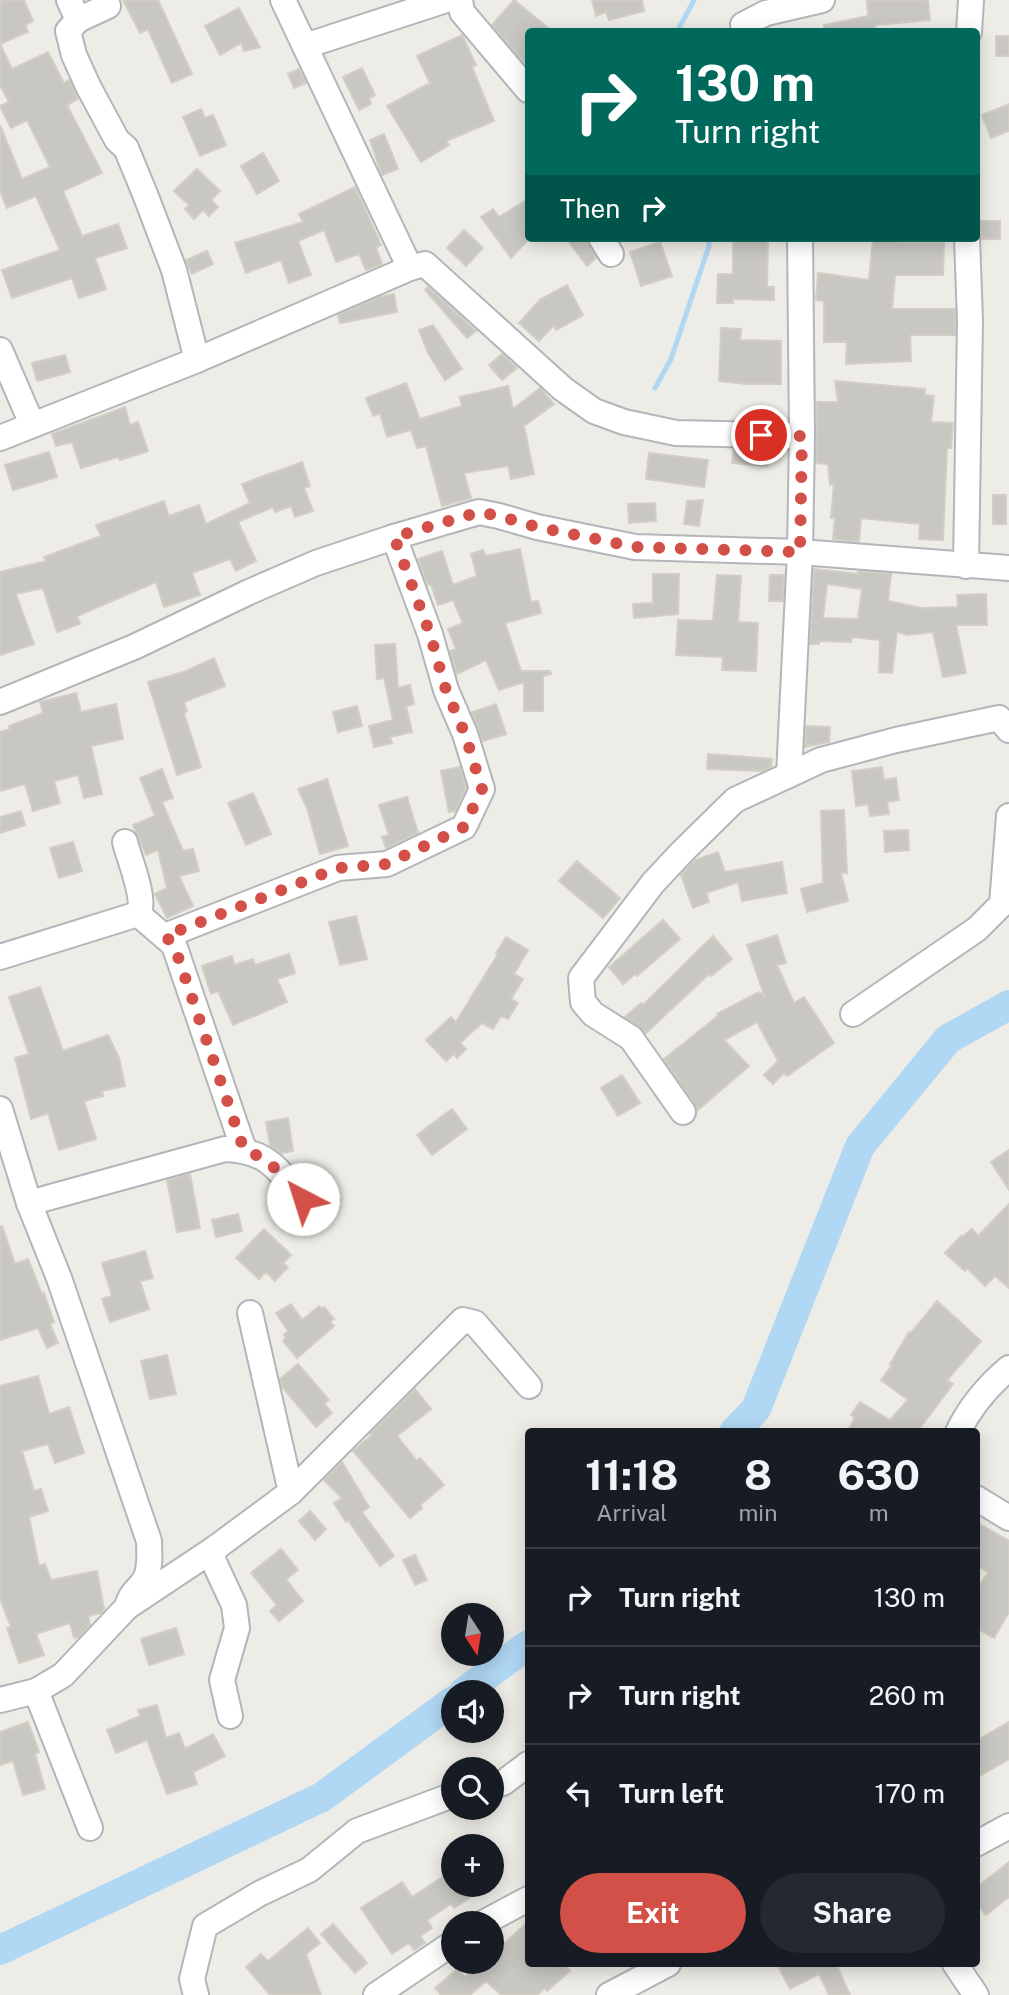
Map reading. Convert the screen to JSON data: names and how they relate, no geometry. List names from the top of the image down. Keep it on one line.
{"north":"bottom","page":{"turn":["130 m","Turn right"],"then":"Then","eta":["11:18","Arrival","8","min","630","m"],"list":[{"name":"Turn right","value":"130 m"},{"name":"Turn right","value":"260 m"},{"name":"Turn left","value":"170 m"}],"map_buttons":["+","−"],"buttons":["Exit","Share"]}}
